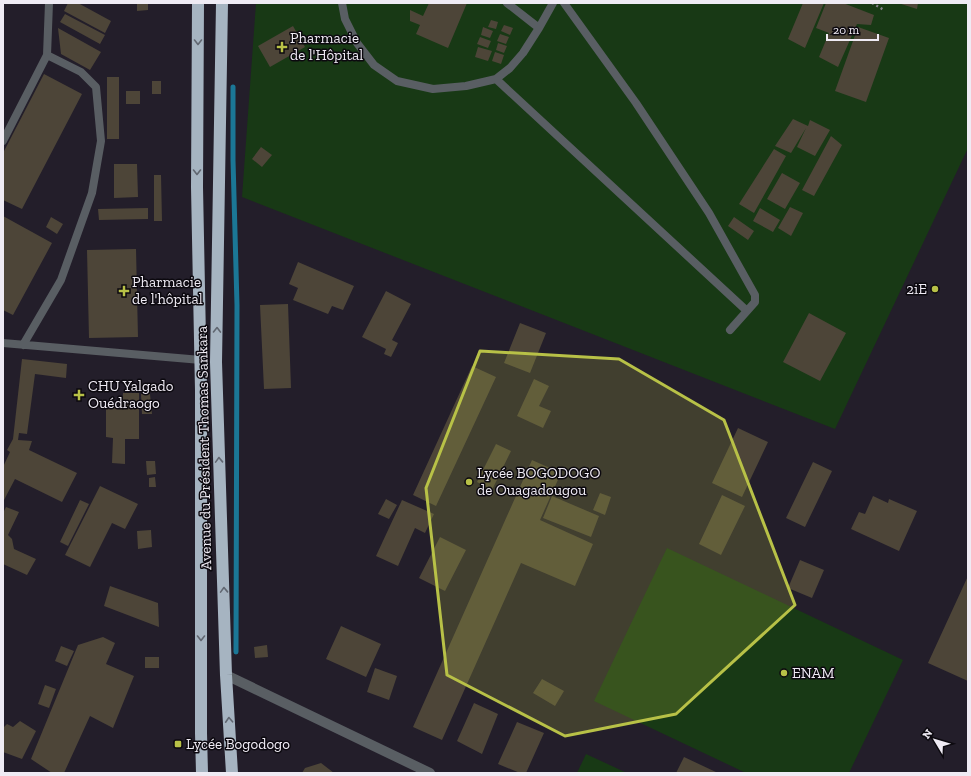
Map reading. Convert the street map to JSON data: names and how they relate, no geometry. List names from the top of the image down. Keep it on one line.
{"streets":{"highway":["Avenue du Président Thomas Sankara"]},"places":{"health":["Pharmacie de l'Hôpital","Pharmacie de l'hôpital","CHU Yalgado Ouédraogo"],"other":["2iE","Lycée BOGODOGO de Ouagadougou","ENAM"],"transit":["Lycée Bogodogo"]},"scale_bar":"20 m","north":"top left"}
